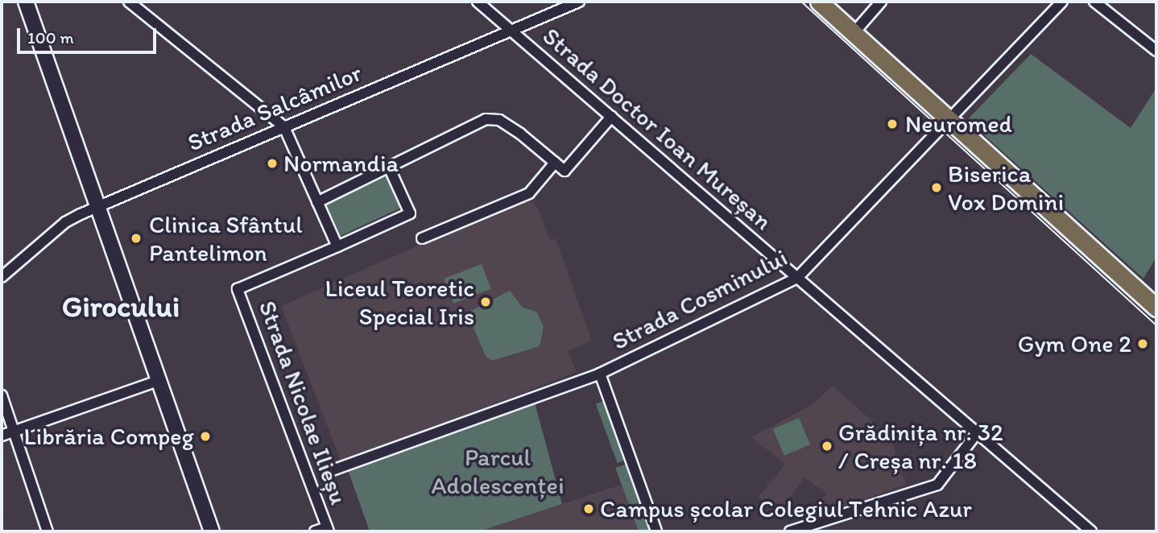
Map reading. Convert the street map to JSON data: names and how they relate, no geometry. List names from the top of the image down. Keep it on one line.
{"streets":{"street":["Strada Salcâmilor","Strada Doctor Ioan Mureșan","Strada Cosminului","Strada Nicolae Ilieșu"]},"crossings":[["Strada Salcâmilor","Strada Doctor Ioan Mureșan"],["Strada Doctor Ioan Mureșan","Strada Cosminului"]],"districts":["Girocului"],"parks":["Parcul Adolescenței"],"places":["Neuromed","Normandia","Biserica Vox Domini","Clinica Sfântul Pantelimon","Liceul Teoretic Special Iris","Gym One 2","Librăria Compeg","Grădinița nr. 32 / Creșa nr. 18","Campus școlar Colegiul Tehnic Azur"],"scale_bar":"100 m"}
